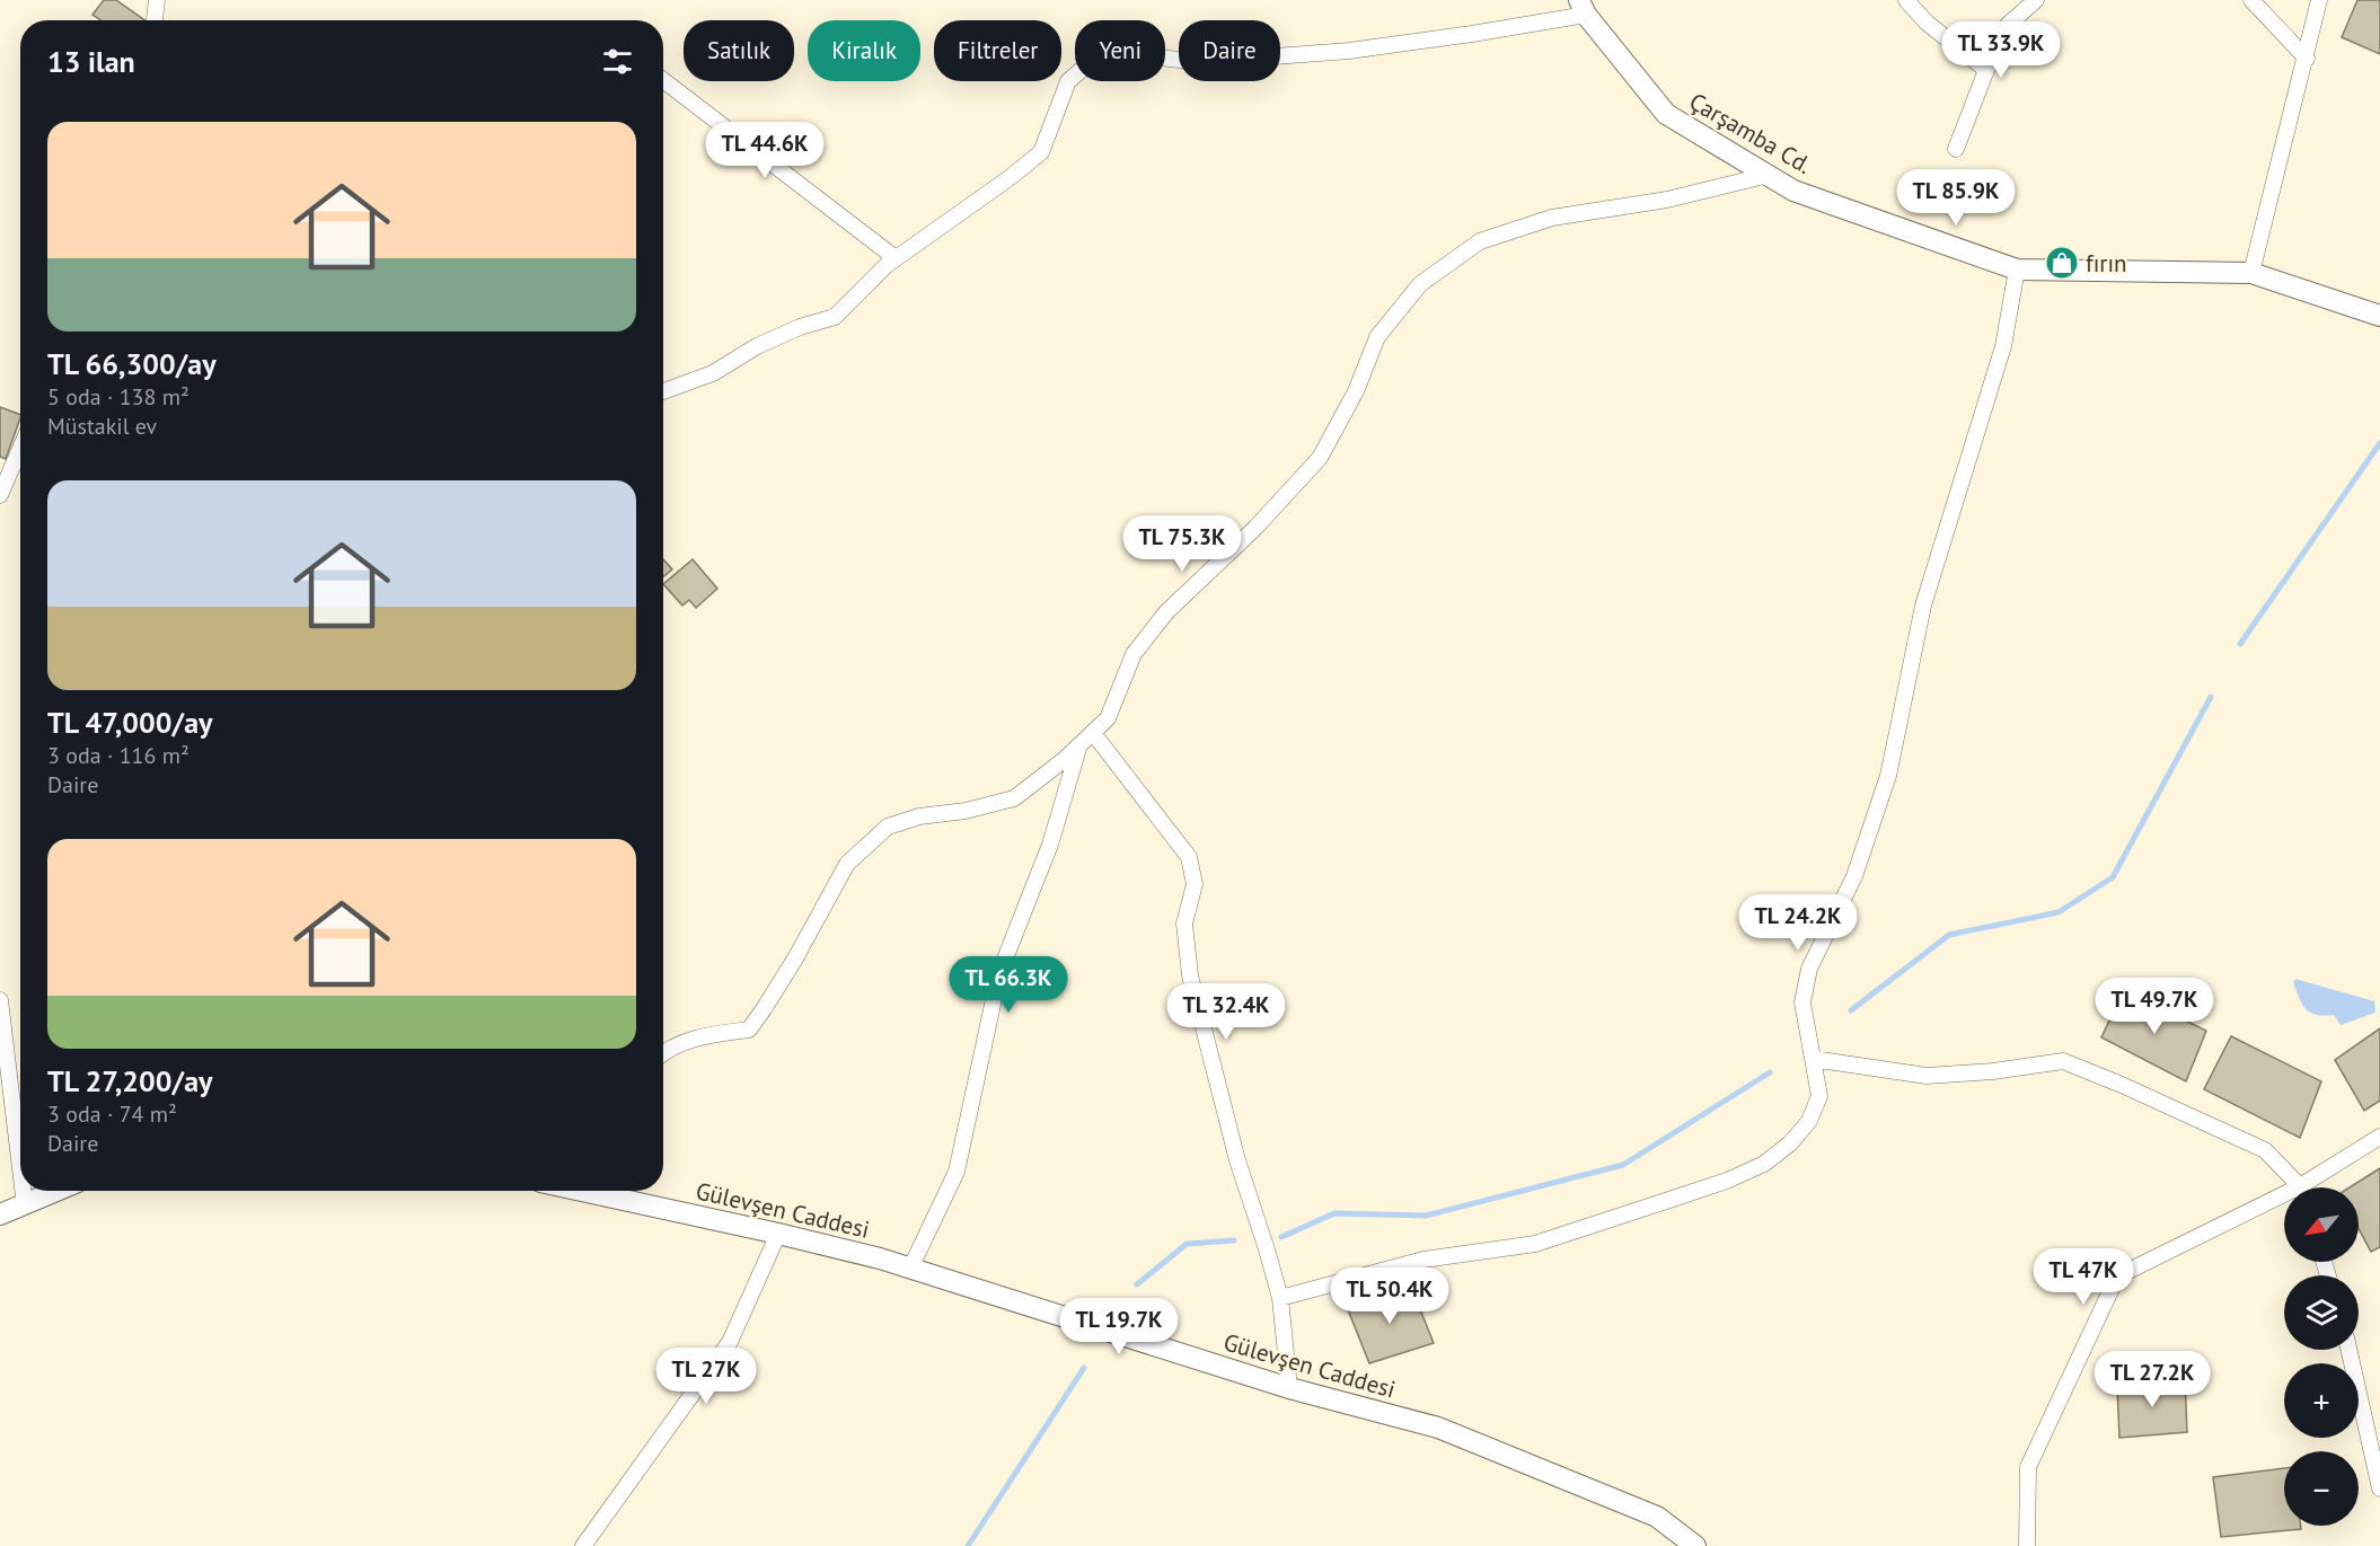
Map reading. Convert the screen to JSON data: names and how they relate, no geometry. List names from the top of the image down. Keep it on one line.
{"streets":{"street":["Çarşamba Cd.","Gülevşen Caddesi"]},"places":{"shop":["fırın"]},"north":"bottom left","page":{"chip":["Satılık","Kiralık","Filtreler","Yeni","Daire"],"heading":"13 ilan","price":["TL 33.9K","TL 44.6K","TL 85.9K","TL 75.3K","TL 24.2K","TL 66.3K","TL 49.7K","TL 32.4K","TL 47K","TL 50.4K","TL 19.7K","TL 27K","TL 27.2K"],"list":[{"name":"TL 66,300/ay","note":"5 oda · 138 m² · Müstakil ev"},{"name":"TL 47,000/ay","note":"3 oda · 116 m² · Daire"},{"name":"TL 27,200/ay","note":"3 oda · 74 m² · Daire"}],"map_buttons":["+","−"]}}
